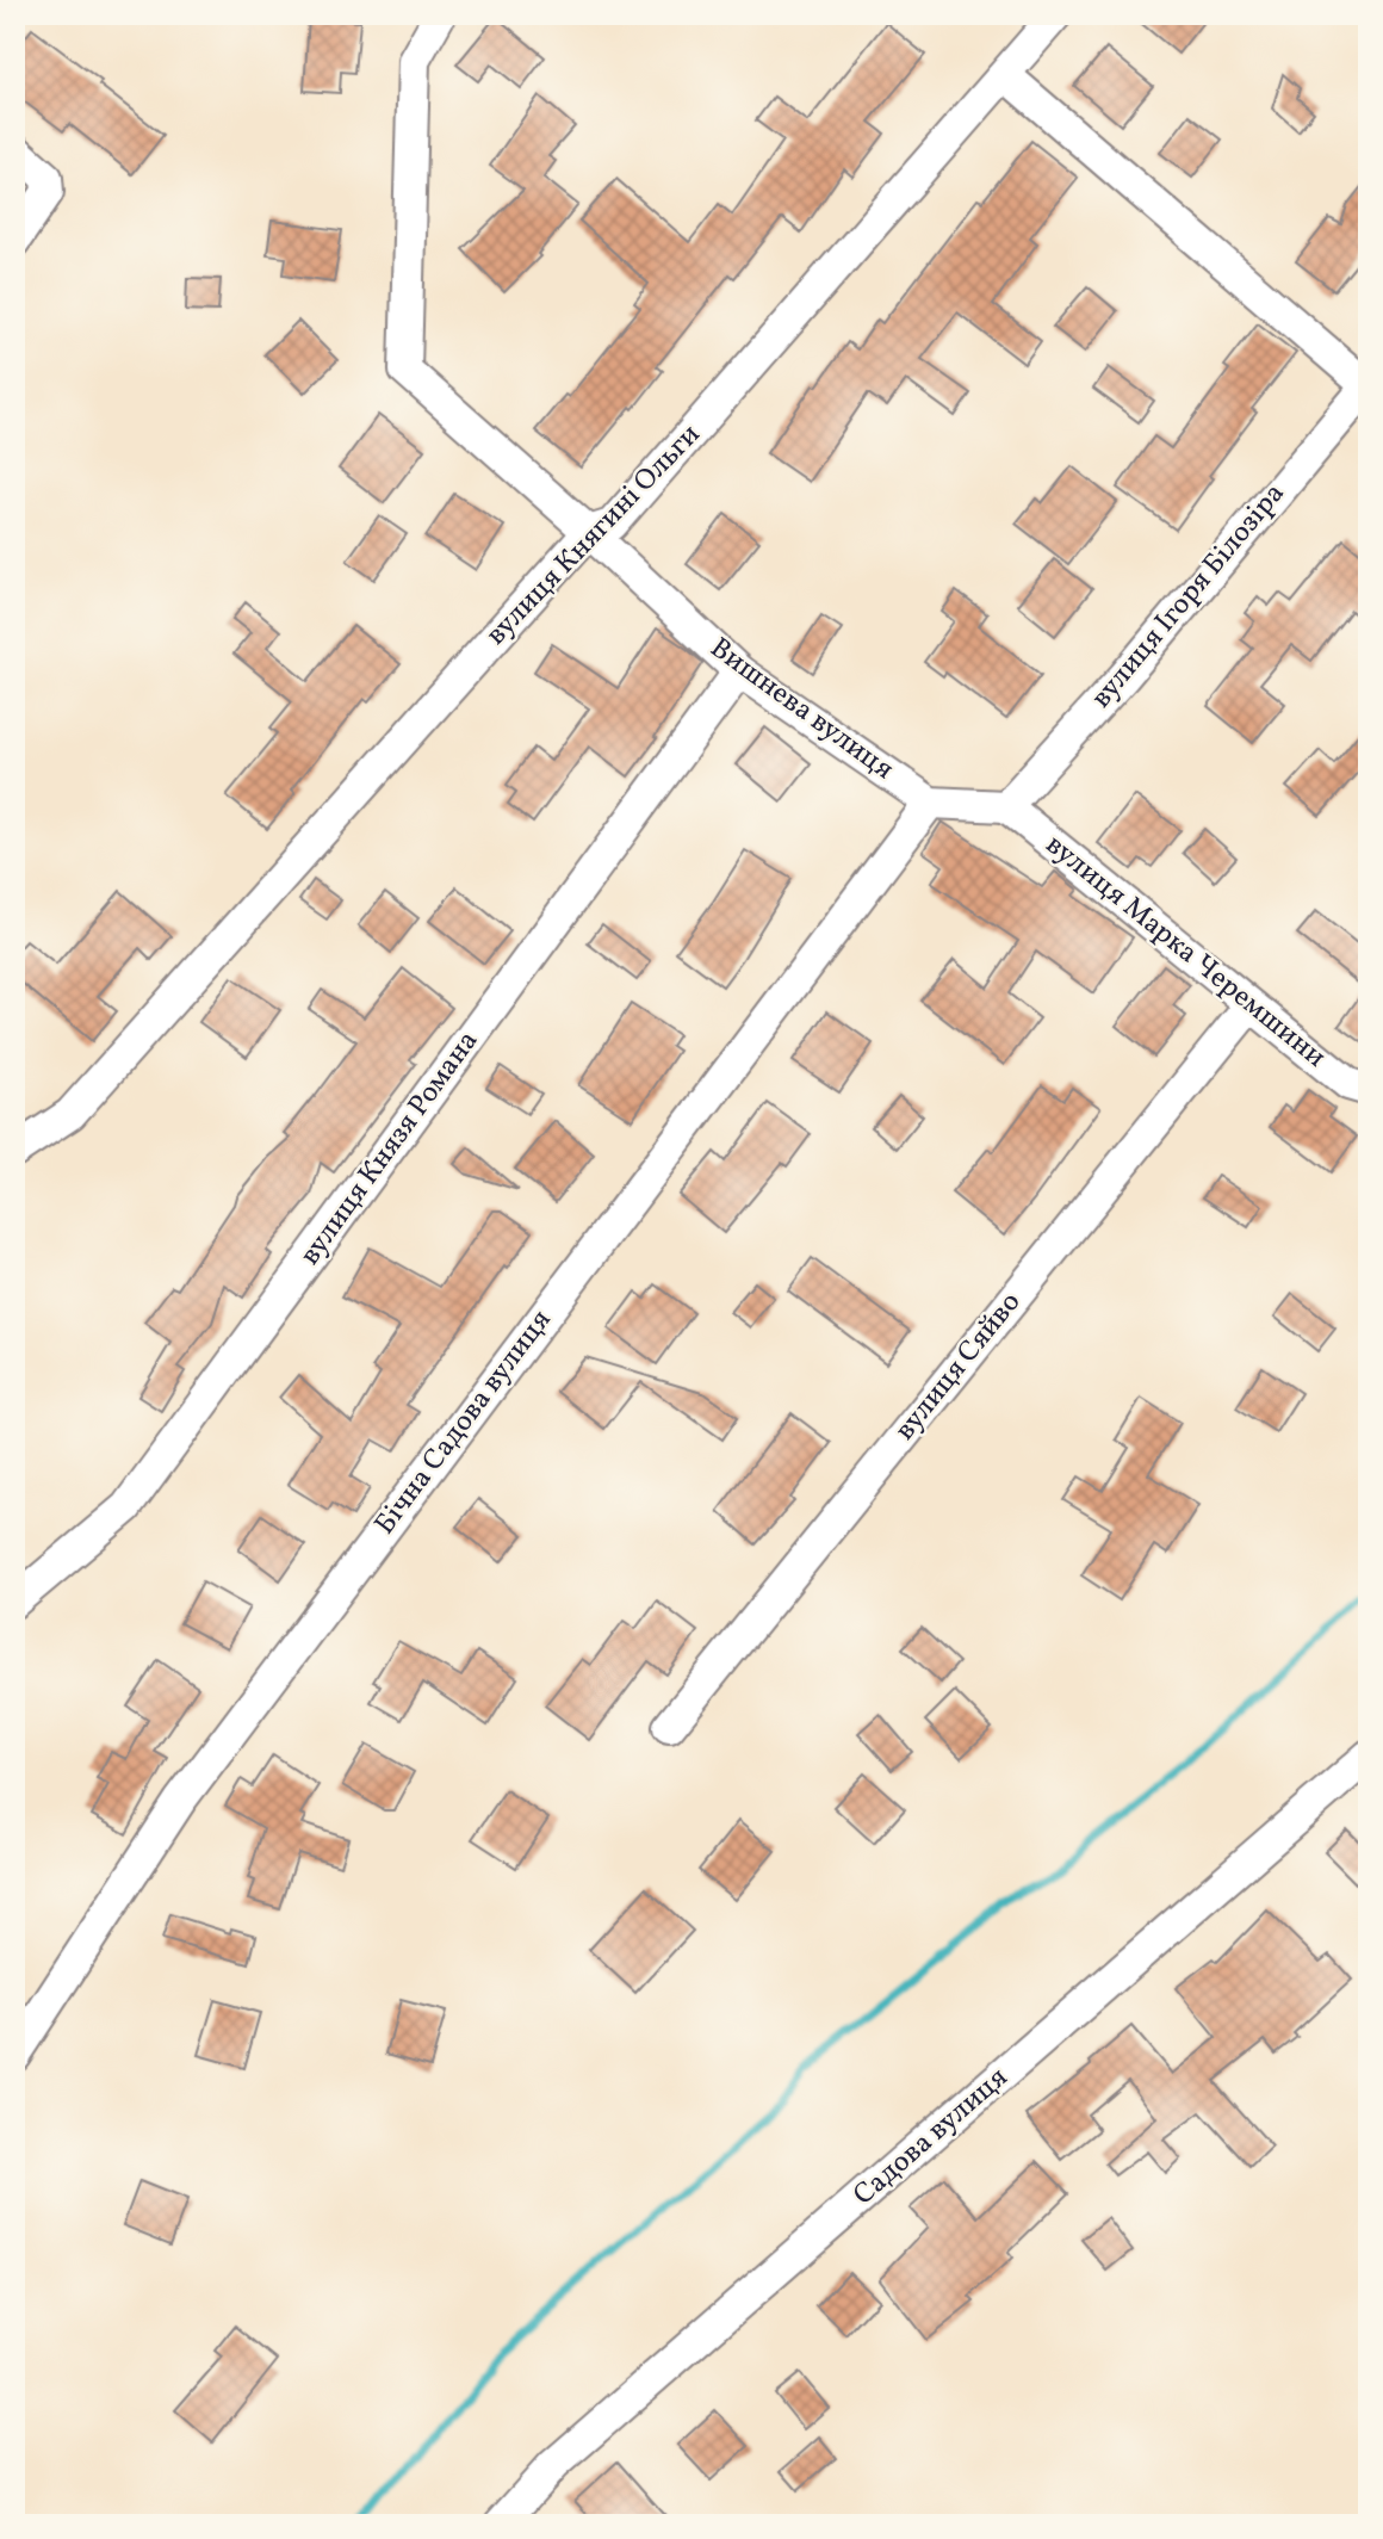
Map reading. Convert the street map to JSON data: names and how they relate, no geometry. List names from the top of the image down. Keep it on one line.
{"streets":{"street":["вулиця Княгині Ольги","вулиця Ігоря Білозіра","Вишнева вулиця","вулиця Марка Черемшини","вулиця Князя Романа","вулиця Сяйво","Бічна Садова вулиця","Садова вулиця"]},"crossings":[["вулиця Княгині Ольги","Вишнева вулиця"],["вулиця Ігоря Білозіра","вулиця Марка Черемшини"],["Вишнева вулиця","вулиця Князя Романа"],["Вишнева вулиця","Бічна Садова вулиця"],["вулиця Марка Черемшини","вулиця Сяйво"]]}
